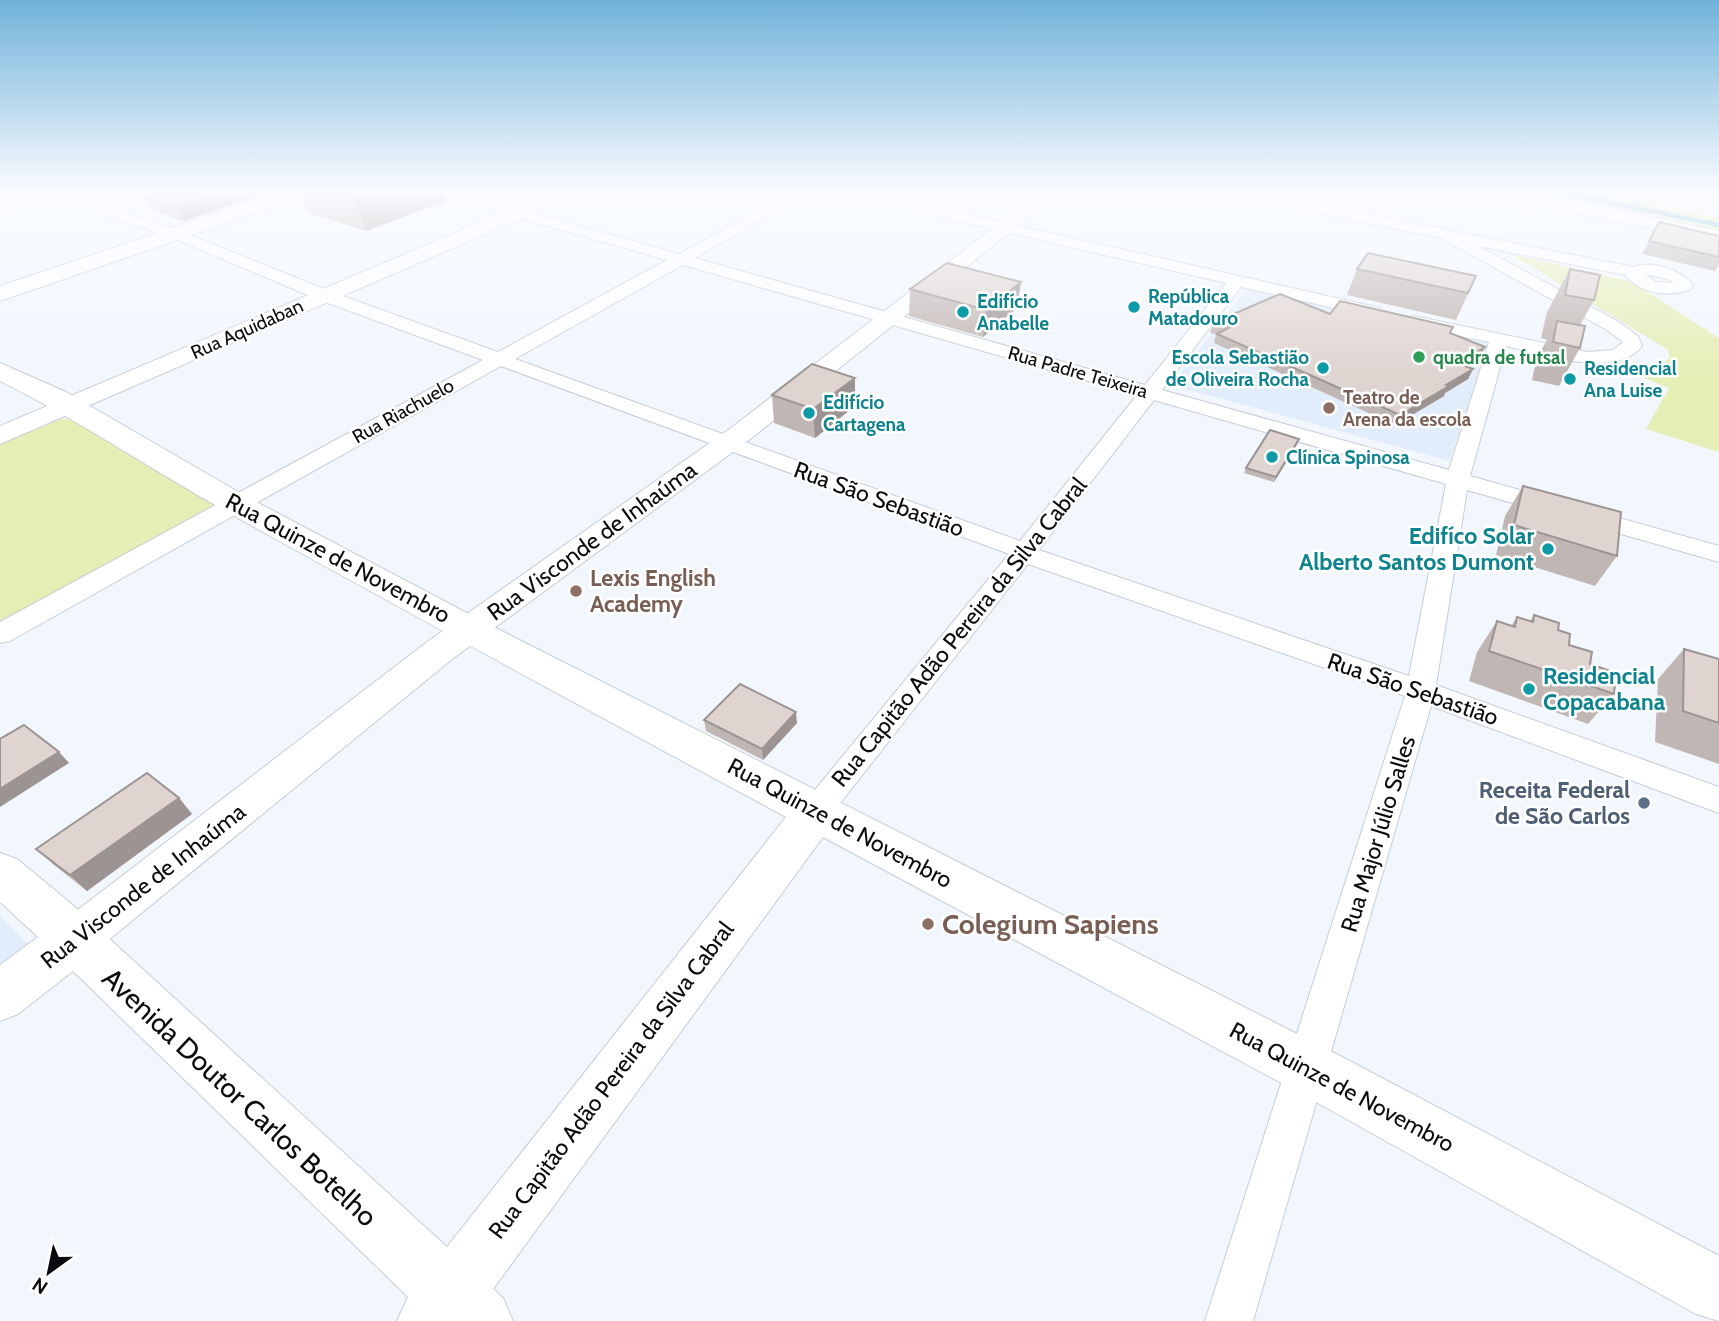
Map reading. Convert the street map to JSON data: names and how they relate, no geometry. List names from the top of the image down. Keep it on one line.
{"streets":{"main road":["Rua Visconde de Inhaúma","Rua Quinze de Novembro","Rua Capitão Adão Pereira da Silva Cabral","Avenida Doutor Carlos Botelho"],"street":["Rua Aquidaban","Rua Padre Teixeira","Rua Riachuelo","Rua São Sebastião","Rua Major Júlio Salles"]},"crossings":[["Rua Aquidaban","Rua São Sebastião"],["Rua Aquidaban","Rua Quinze de Novembro"],["Rua Padre Teixeira","Rua Riachuelo"],["Rua Padre Teixeira","Rua Visconde de Inhaúma"],["Rua Padre Teixeira","Rua Capitão Adão Pereira da Silva Cabral"],["Rua Padre Teixeira","Rua Major Júlio Salles"],["Rua Riachuelo","Rua São Sebastião"],["Rua Riachuelo","Rua Quinze de Novembro"],["Rua São Sebastião","Rua Visconde de Inhaúma"],["Rua São Sebastião","Rua Capitão Adão Pereira da Silva Cabral"],["Rua São Sebastião","Rua Major Júlio Salles"],["Rua Visconde de Inhaúma","Rua Quinze de Novembro"],["Rua Visconde de Inhaúma","Avenida Doutor Carlos Botelho"],["Rua Quinze de Novembro","Rua Capitão Adão Pereira da Silva Cabral"],["Rua Quinze de Novembro","Rua Major Júlio Salles"],["Rua Capitão Adão Pereira da Silva Cabral","Avenida Doutor Carlos Botelho"]],"places":["República Matadouro","Edifício Anabelle","quadra de futsal","Escola Sebastião de Oliveira Rocha","Residencial Ana Luise","Teatro de Arena da escola","Edifício Cartagena","Clínica Spinosa","Edifíco Solar Alberto Santos Dumont","Lexis English Academy","Residencial Copacabana","Receita Federal de São Carlos","Colegium Sapiens"],"north":"bottom left"}
